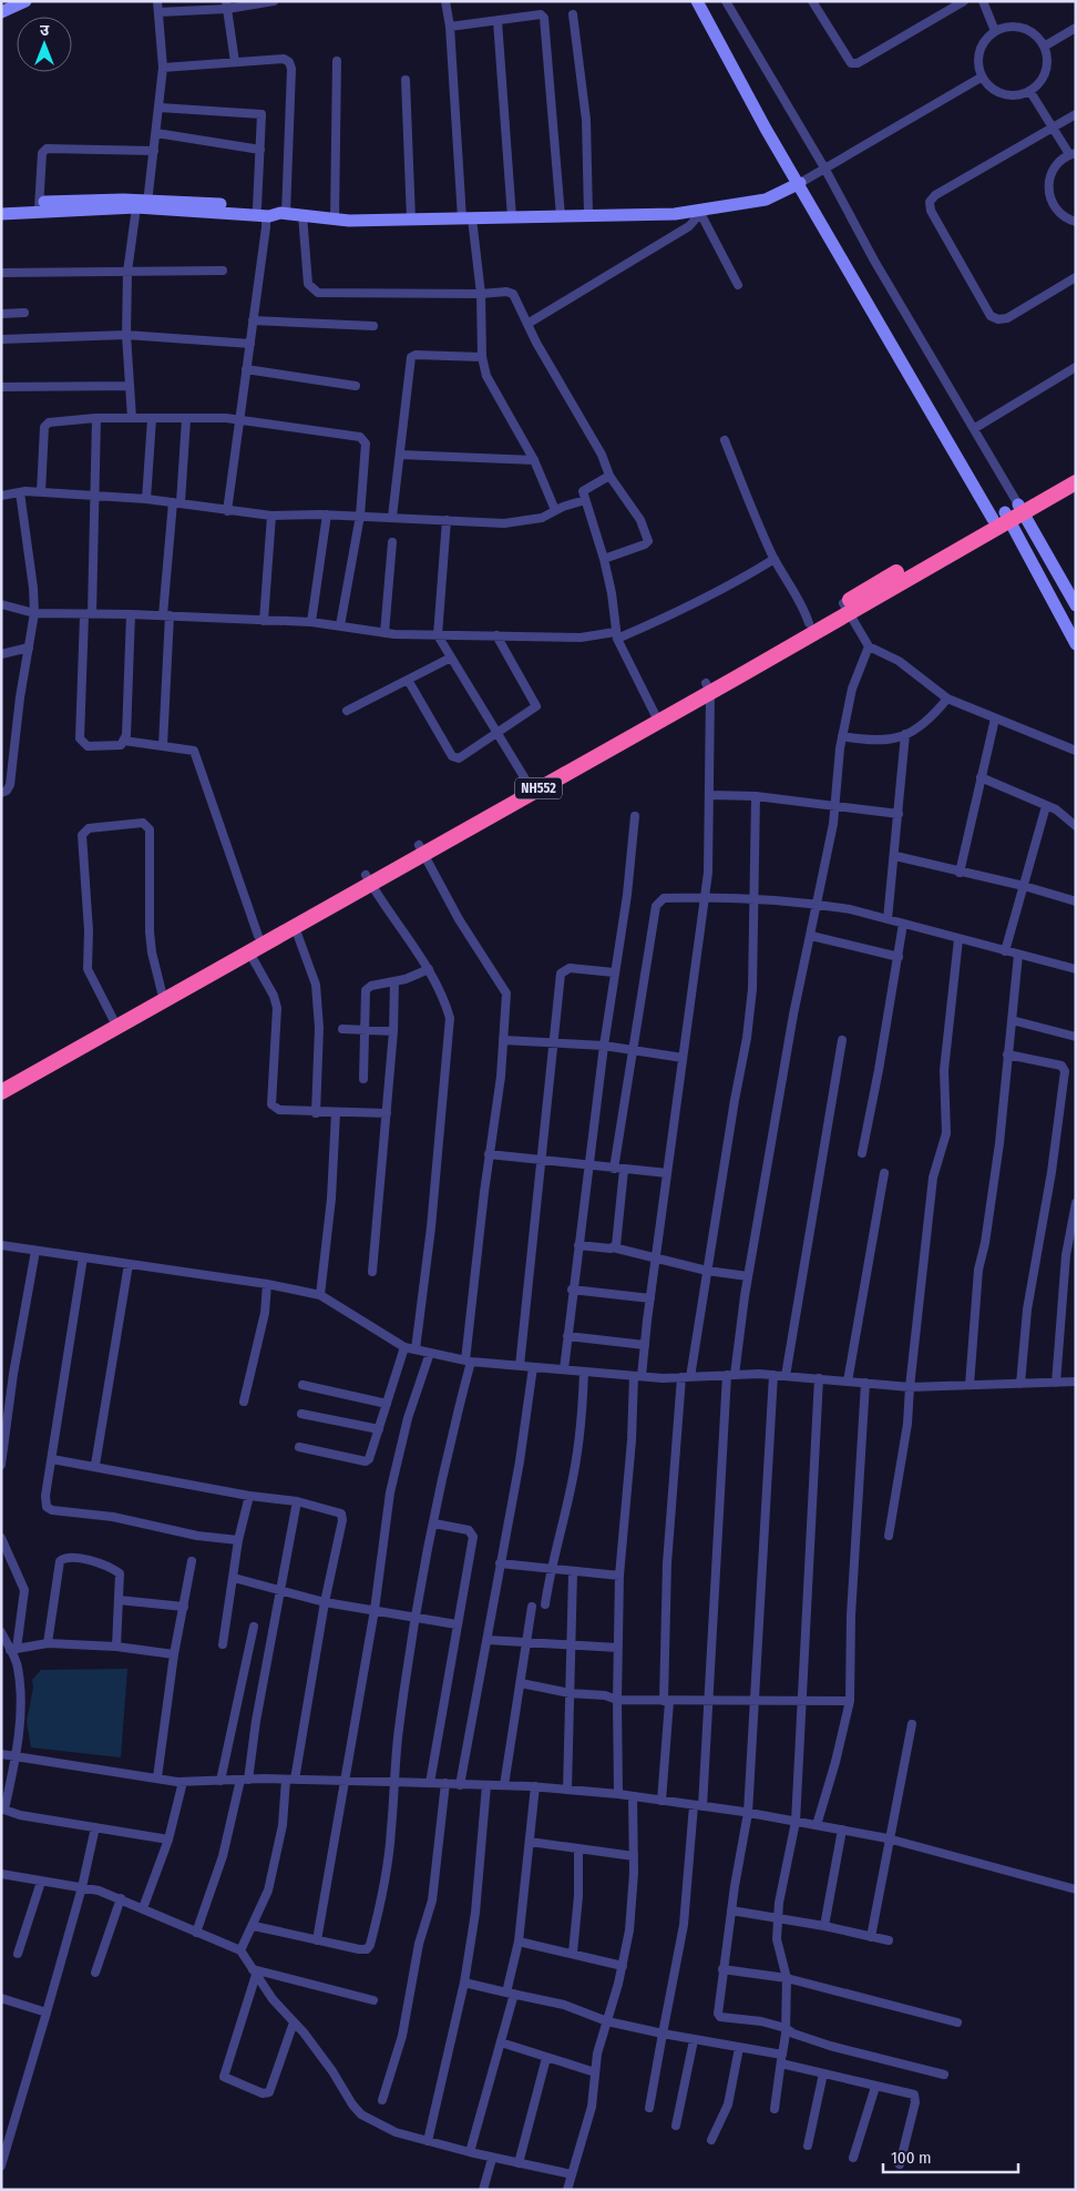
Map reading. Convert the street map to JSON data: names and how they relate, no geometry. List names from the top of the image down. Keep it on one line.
{"streets":{"highway":["NH552"]},"scale_bar":"100 m","north":"top"}
